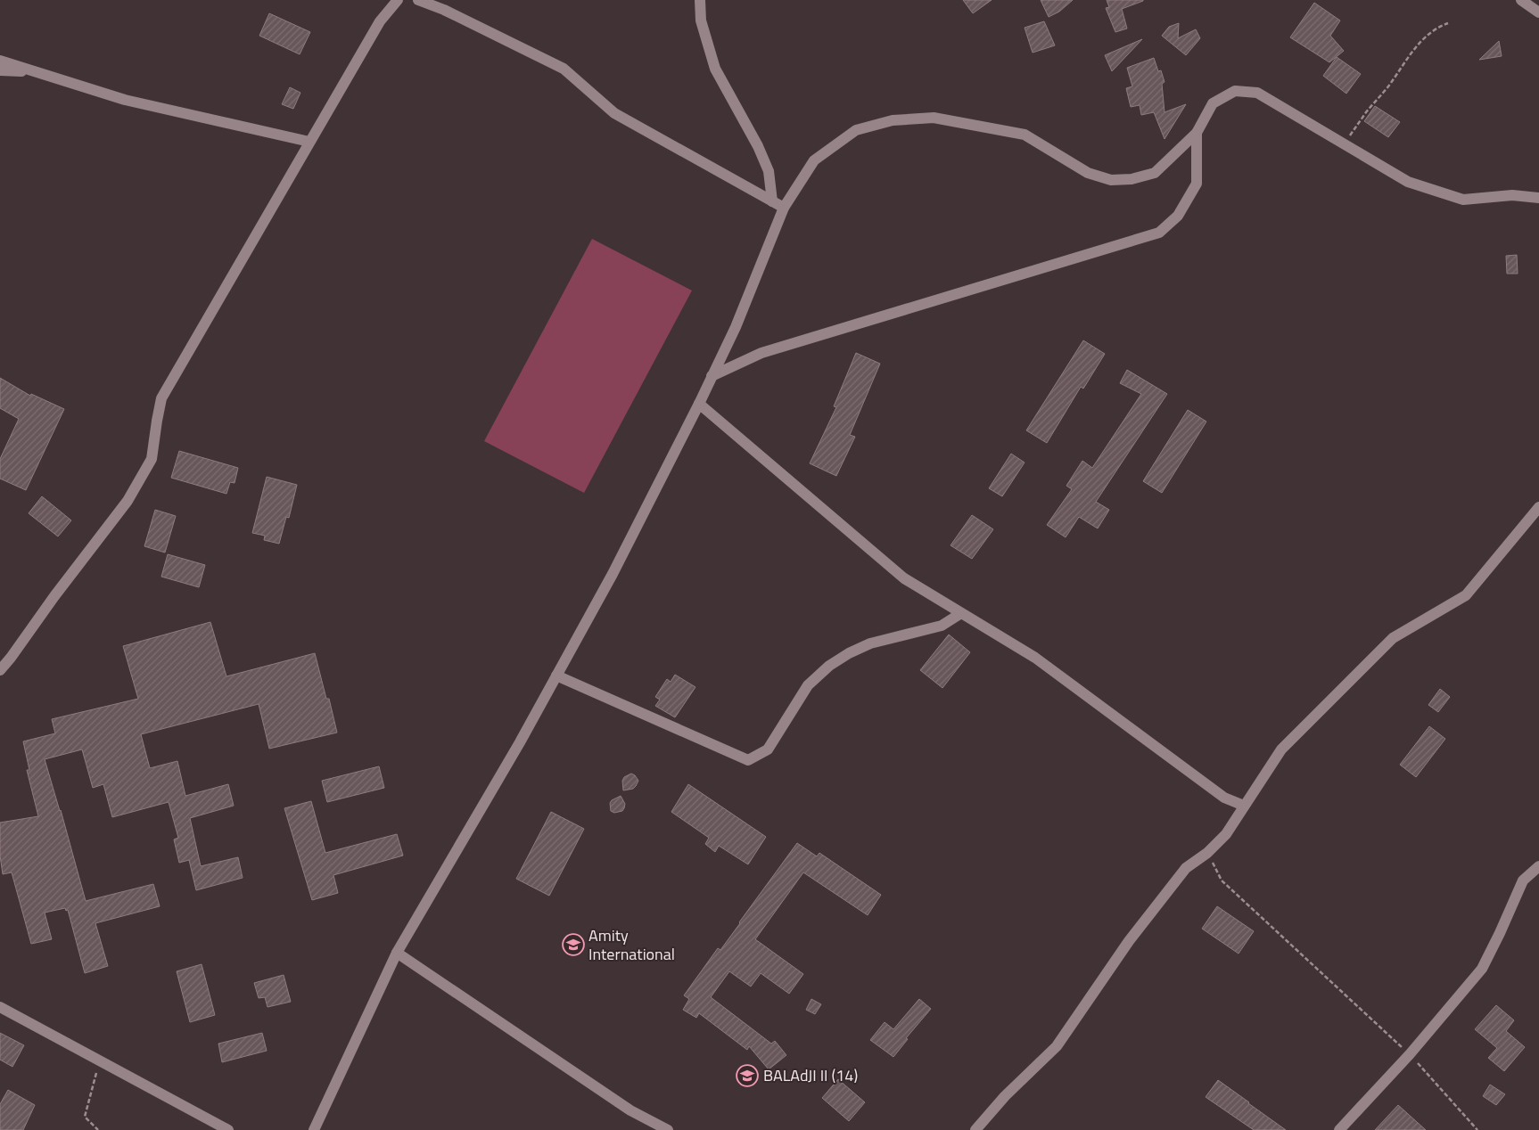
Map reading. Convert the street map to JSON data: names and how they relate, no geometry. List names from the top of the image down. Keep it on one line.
{"places":{"school or university":["Amity International","BALAdJI II (14)"]}}
